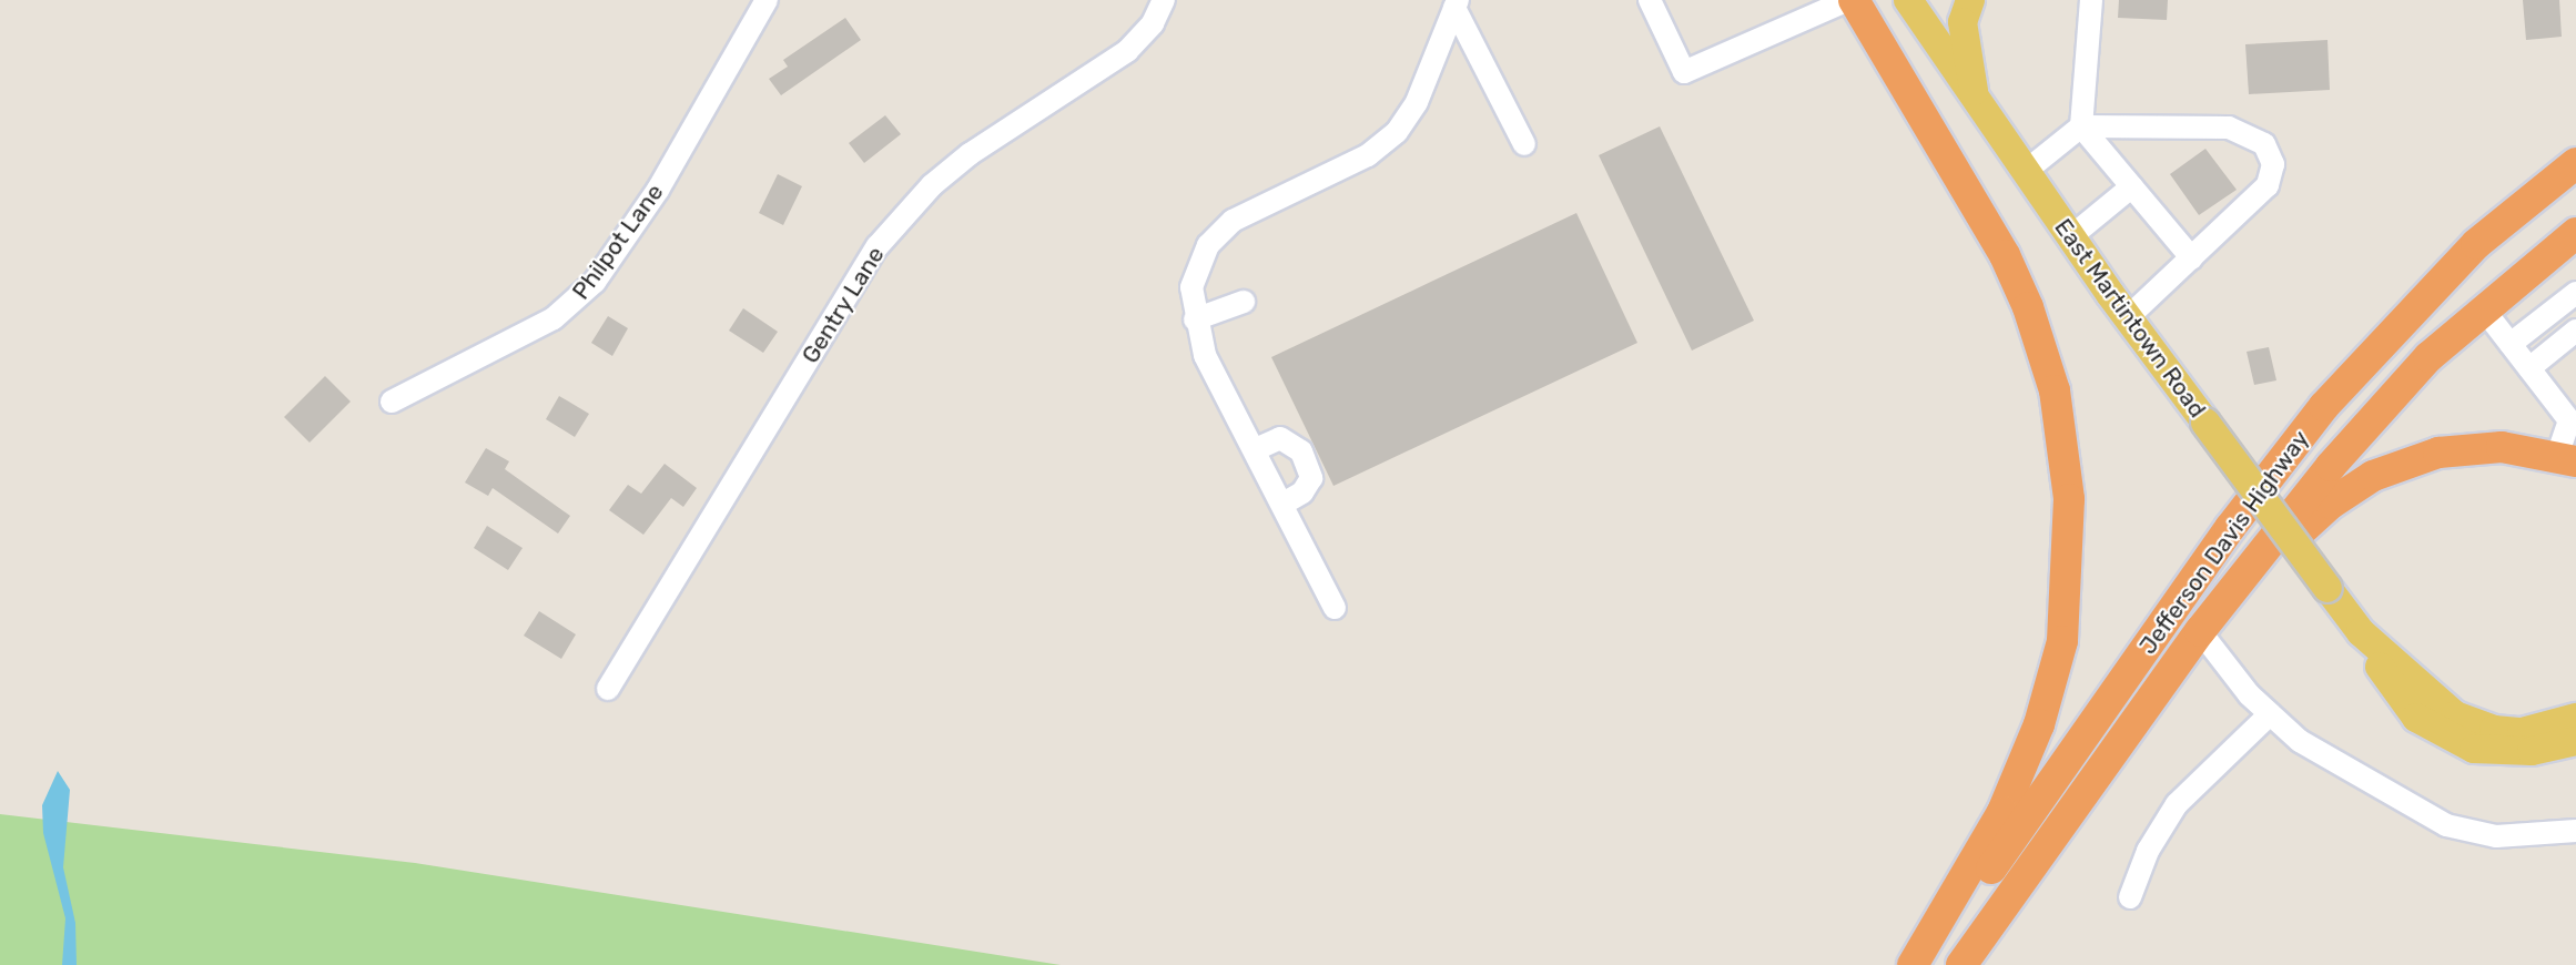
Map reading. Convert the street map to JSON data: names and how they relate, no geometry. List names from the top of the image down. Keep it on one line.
{"streets":{"highway":["Jefferson Davis Highway"],"main road":["East Martintown Road"],"street":["Philpot Lane","Gentry Lane"]}}
